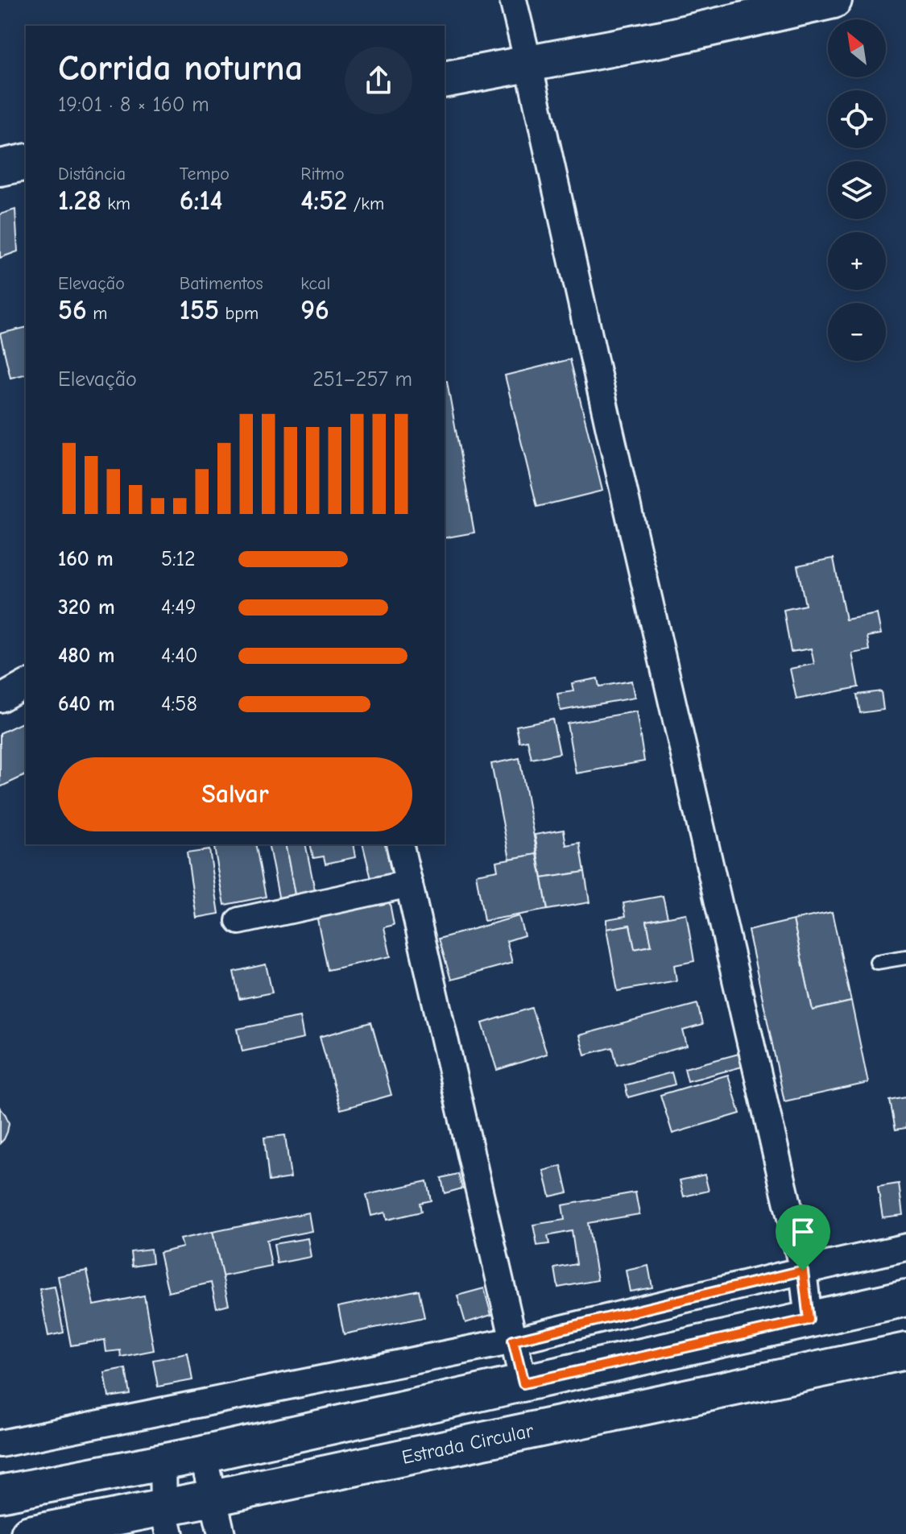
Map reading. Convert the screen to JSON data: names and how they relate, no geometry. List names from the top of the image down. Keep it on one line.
{"streets":{"main road":["Estrada Circular"]},"north":"top left","page":{"map_buttons":["+","−"],"heading":["Corrida noturna","19:01 · 8 × 160 m"],"stats":[["Distância","1.28 km"],["Tempo","6:14"],["Ritmo","4:52 /km"],["Elevação","56 m"],["Batimentos","155 bpm"],["kcal","96"]],"chart":["Elevação","251–257 m"],"list":[{"name":"160 m","note":"5:12"},{"name":"320 m","note":"4:49"},{"name":"480 m","note":"4:40"},{"name":"640 m","note":"4:58"}],"buttons":"Salvar"}}
